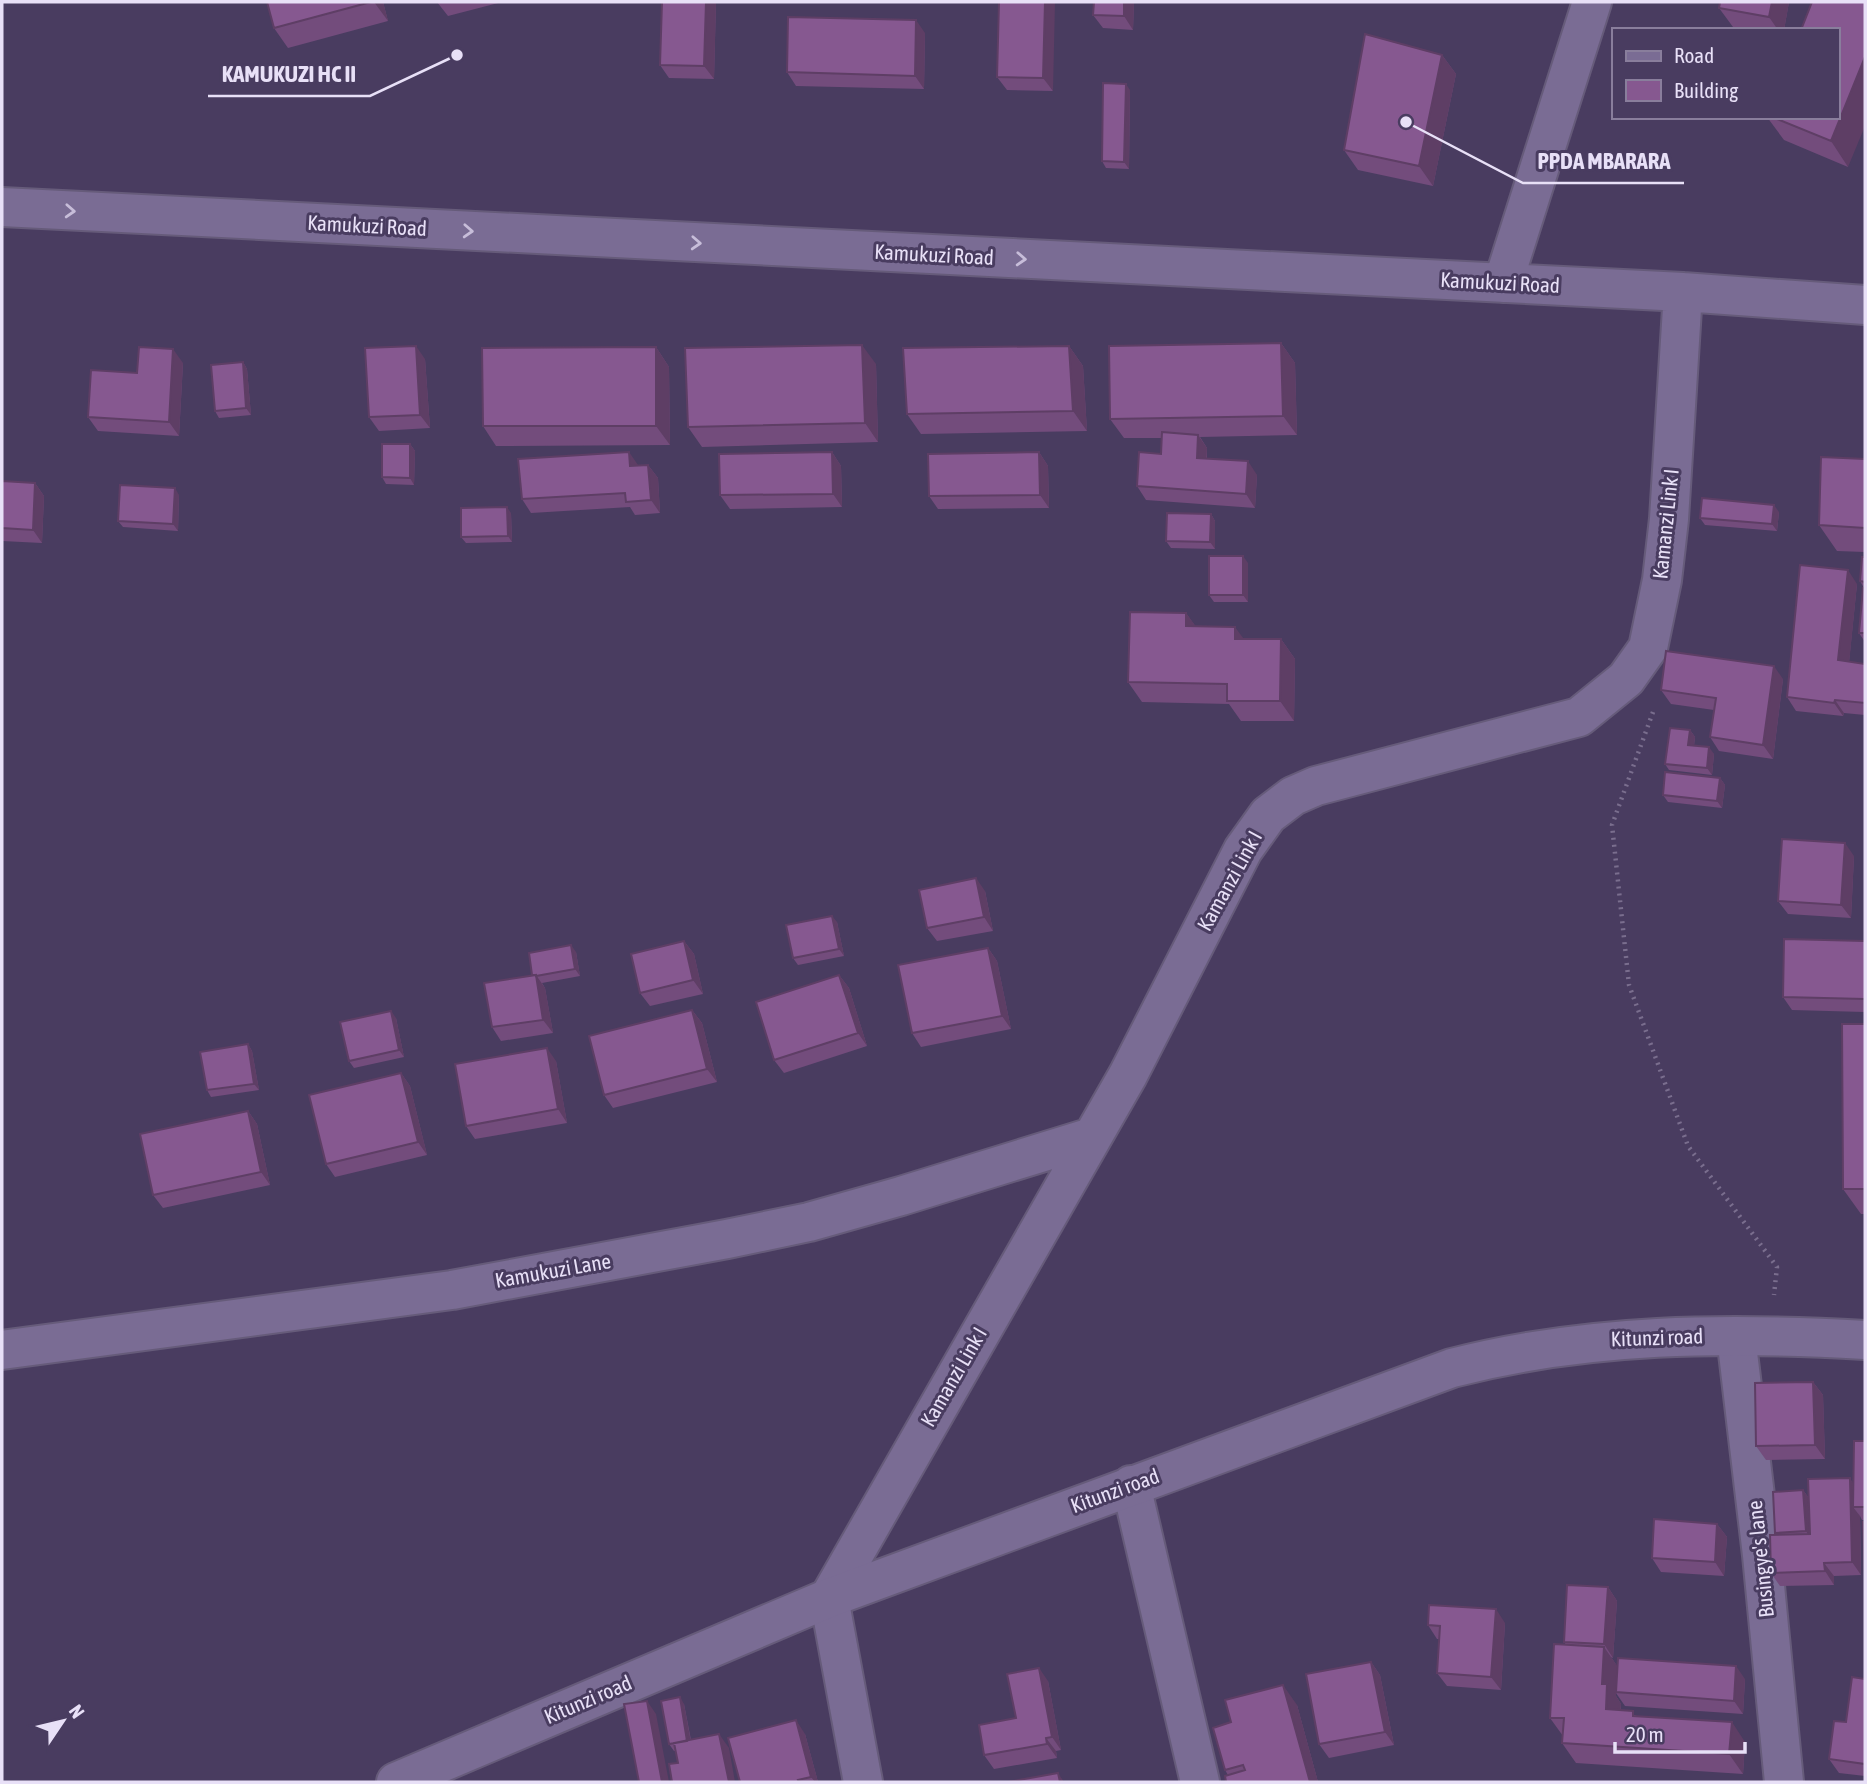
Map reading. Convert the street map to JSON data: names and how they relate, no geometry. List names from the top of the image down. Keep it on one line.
{"streets":{"street":["Kamukuzi Road","Kamanzi Link I","Kamukuzi Lane","Kitunzi road","Busingye's lane"]},"crossings":[["Kamukuzi Road","Kamanzi Link I"],["Kamanzi Link I","Kamukuzi Lane"],["Kamanzi Link I","Kitunzi road"],["Kitunzi road","Busingye's lane"]],"one_way":["Kamukuzi Road"],"places":["KAMUKUZI HC II","PPDA MBARARA"],"legend":["Road","Building"],"scale_bar":"20 m","north":"top right"}
